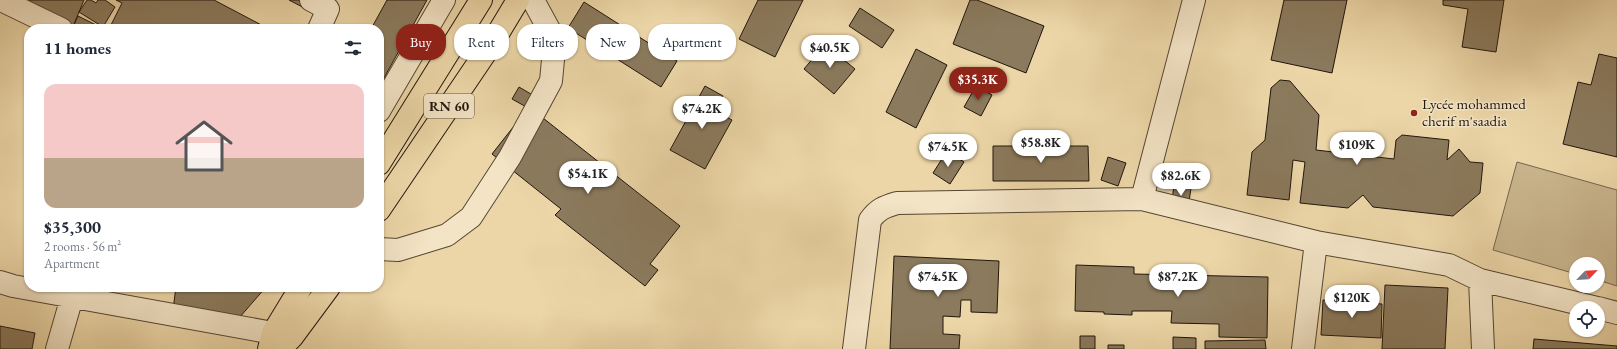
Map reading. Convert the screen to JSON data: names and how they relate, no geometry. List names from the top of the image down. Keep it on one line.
{"streets":{"main road":["RN 60"]},"places":["Lycée mohammed cherif m'saadia"],"north":"top right","page":{"chip":["Buy","Rent","Filters","New","Apartment"],"heading":"11 homes","price":["$40.5K","$35.3K","$74.2K","$58.8K","$109K","$74.5K","$54.1K","$82.6K","$74.5K","$87.2K","$120K"],"list":[{"name":"$35,300","note":"2 rooms · 56 m² · Apartment"}]}}
